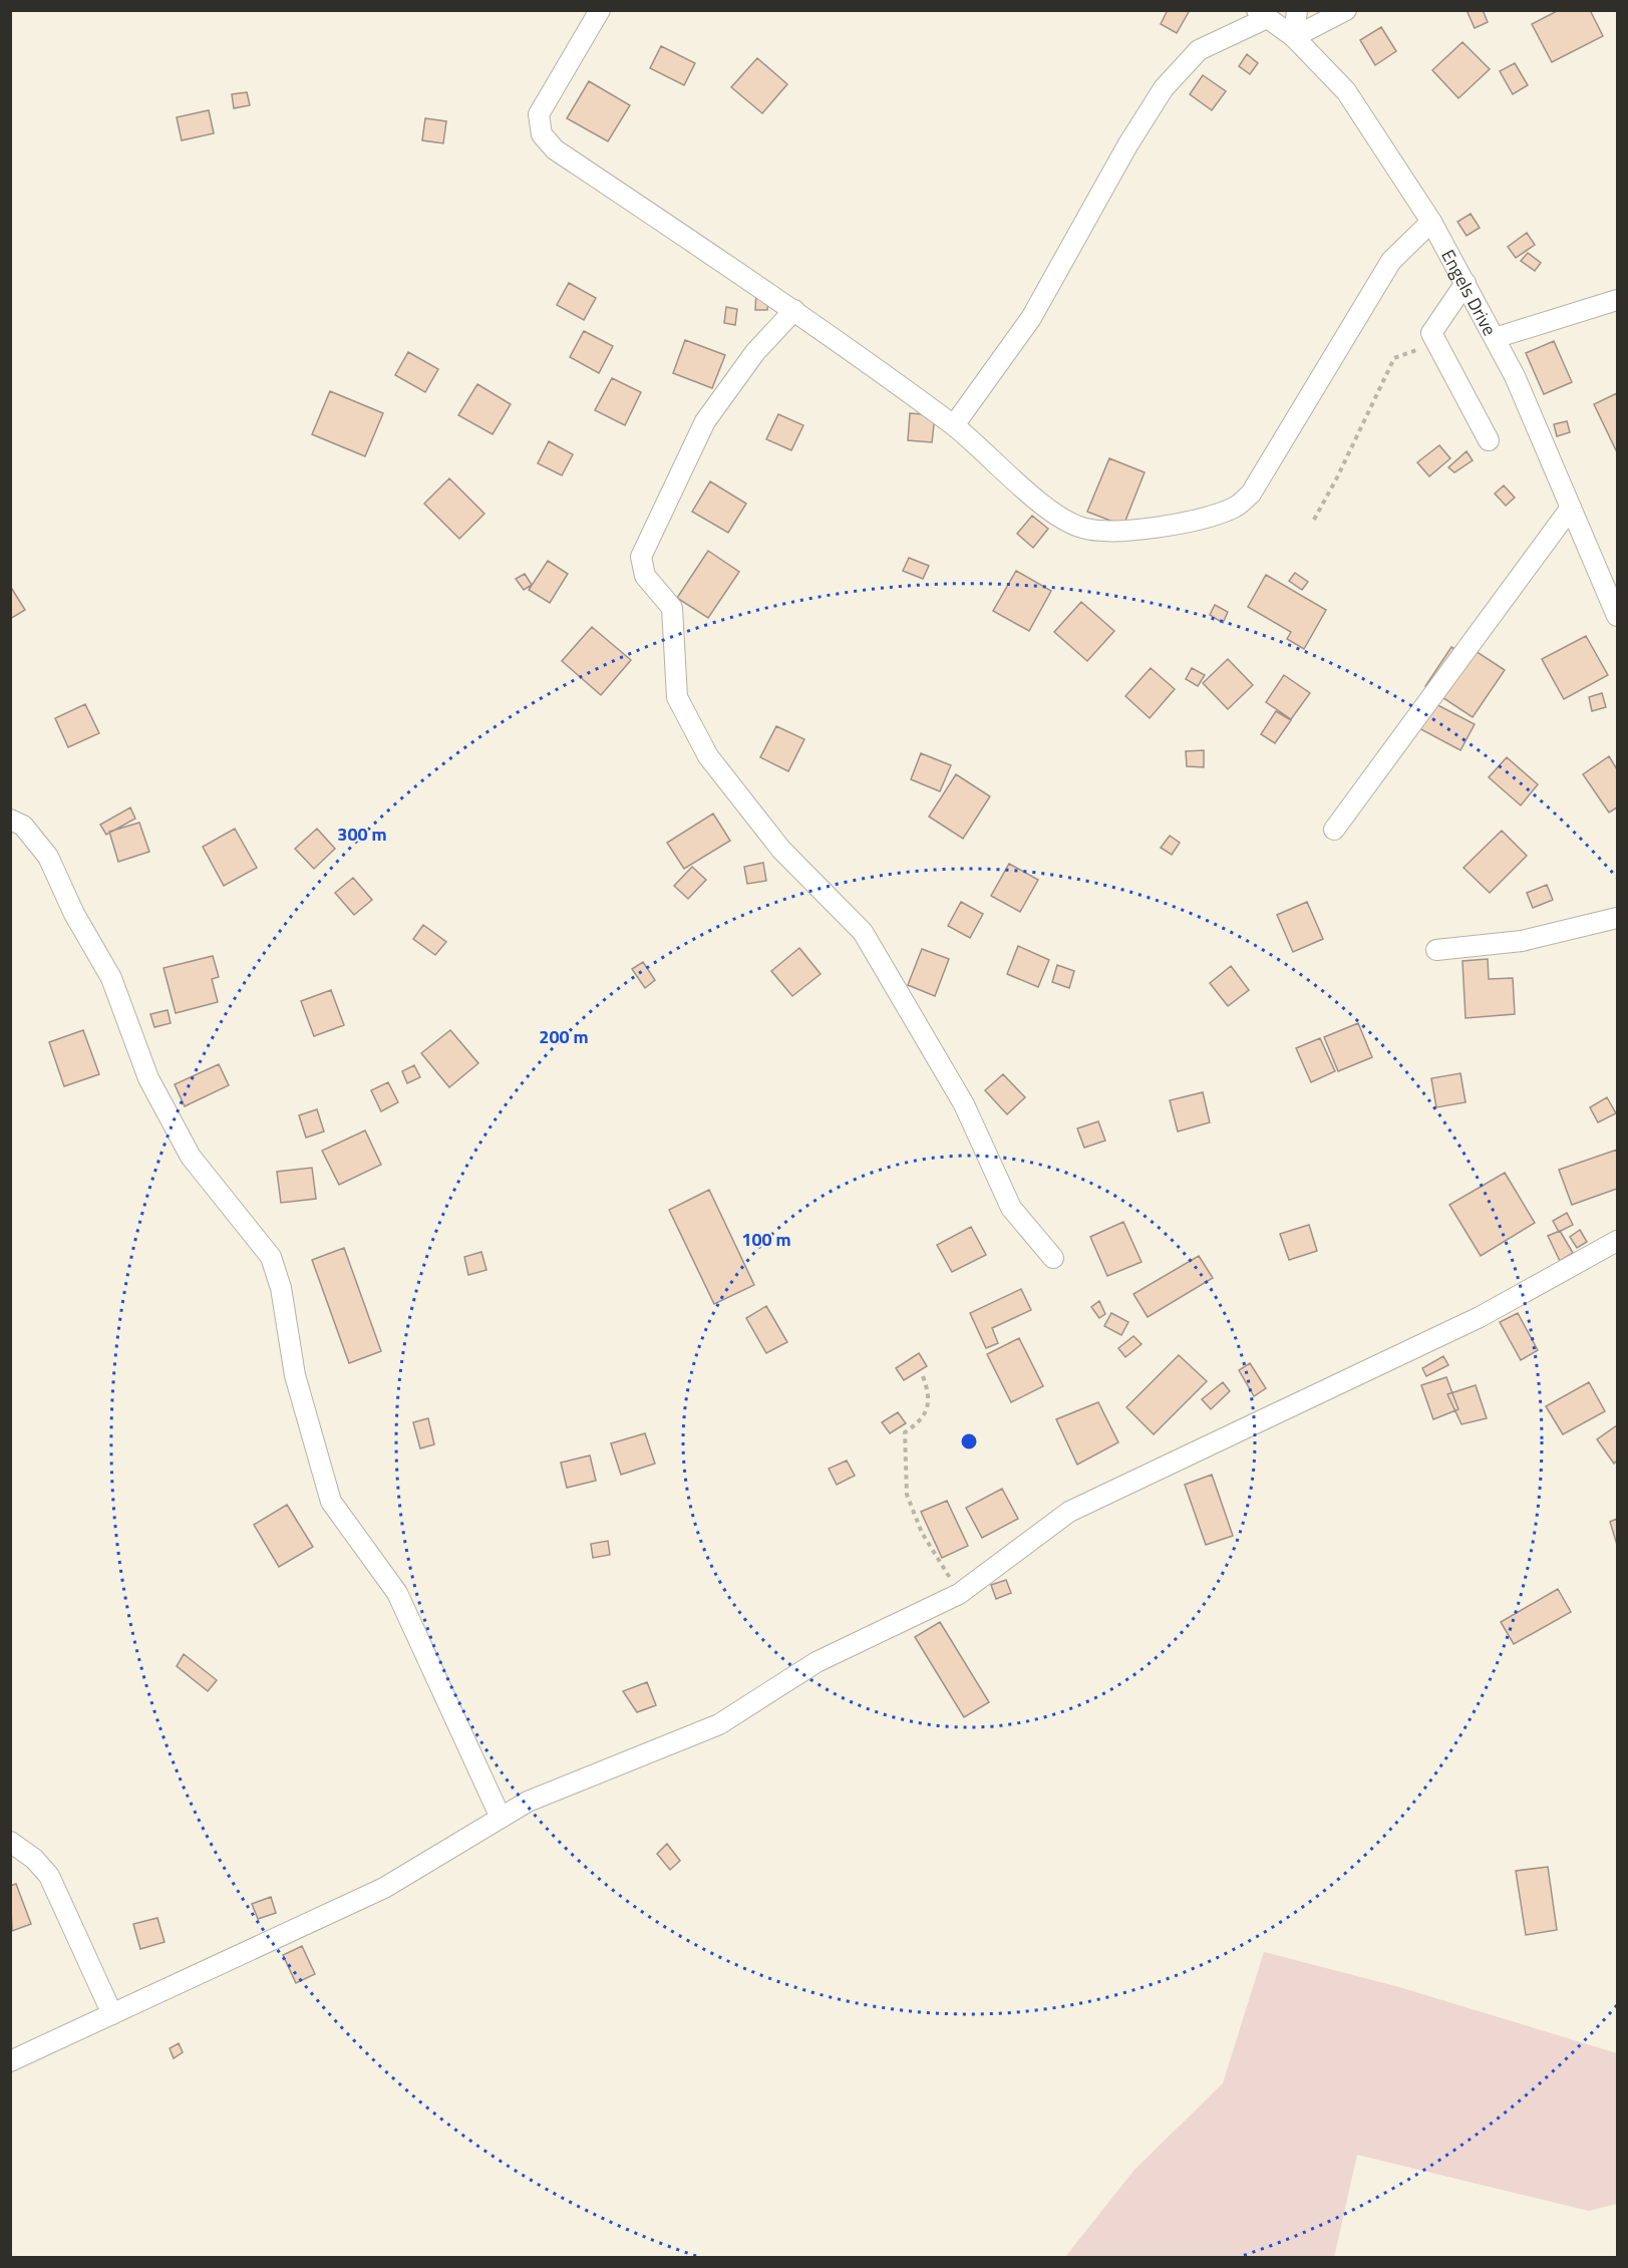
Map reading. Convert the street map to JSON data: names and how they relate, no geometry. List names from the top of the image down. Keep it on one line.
{"streets":{"street":["Engels Drive"]},"rings":["300 m","200 m","100 m"]}
